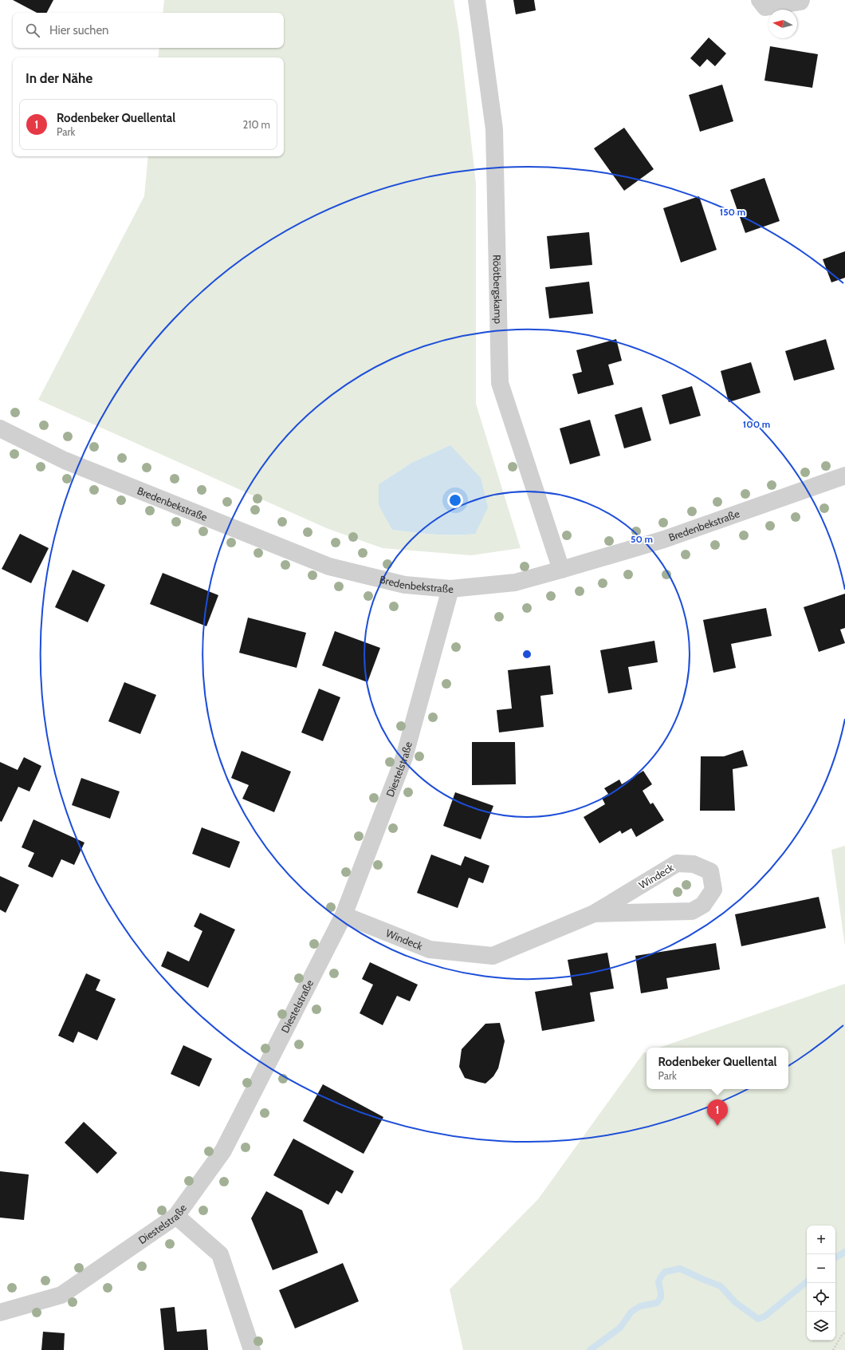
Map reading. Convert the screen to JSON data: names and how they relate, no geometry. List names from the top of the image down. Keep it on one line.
{"streets":{"street":["Röötbergskamp","Bredenbekstraße","Diestelstraße","Windeck"]},"crossings":[["Röötbergskamp","Bredenbekstraße"],["Bredenbekstraße","Diestelstraße"],["Diestelstraße","Windeck"]],"north":"left","page":{"search":"Hier suchen","heading":"In der Nähe","list":[{"mark":"1","name":"Rodenbeker Quellental","note":"Park","value":"210 m"}],"popup":["Rodenbeker Quellental","Park"],"pins":"1","map_buttons":["+","−"]},"rings":["150 m","100 m","50 m"]}
